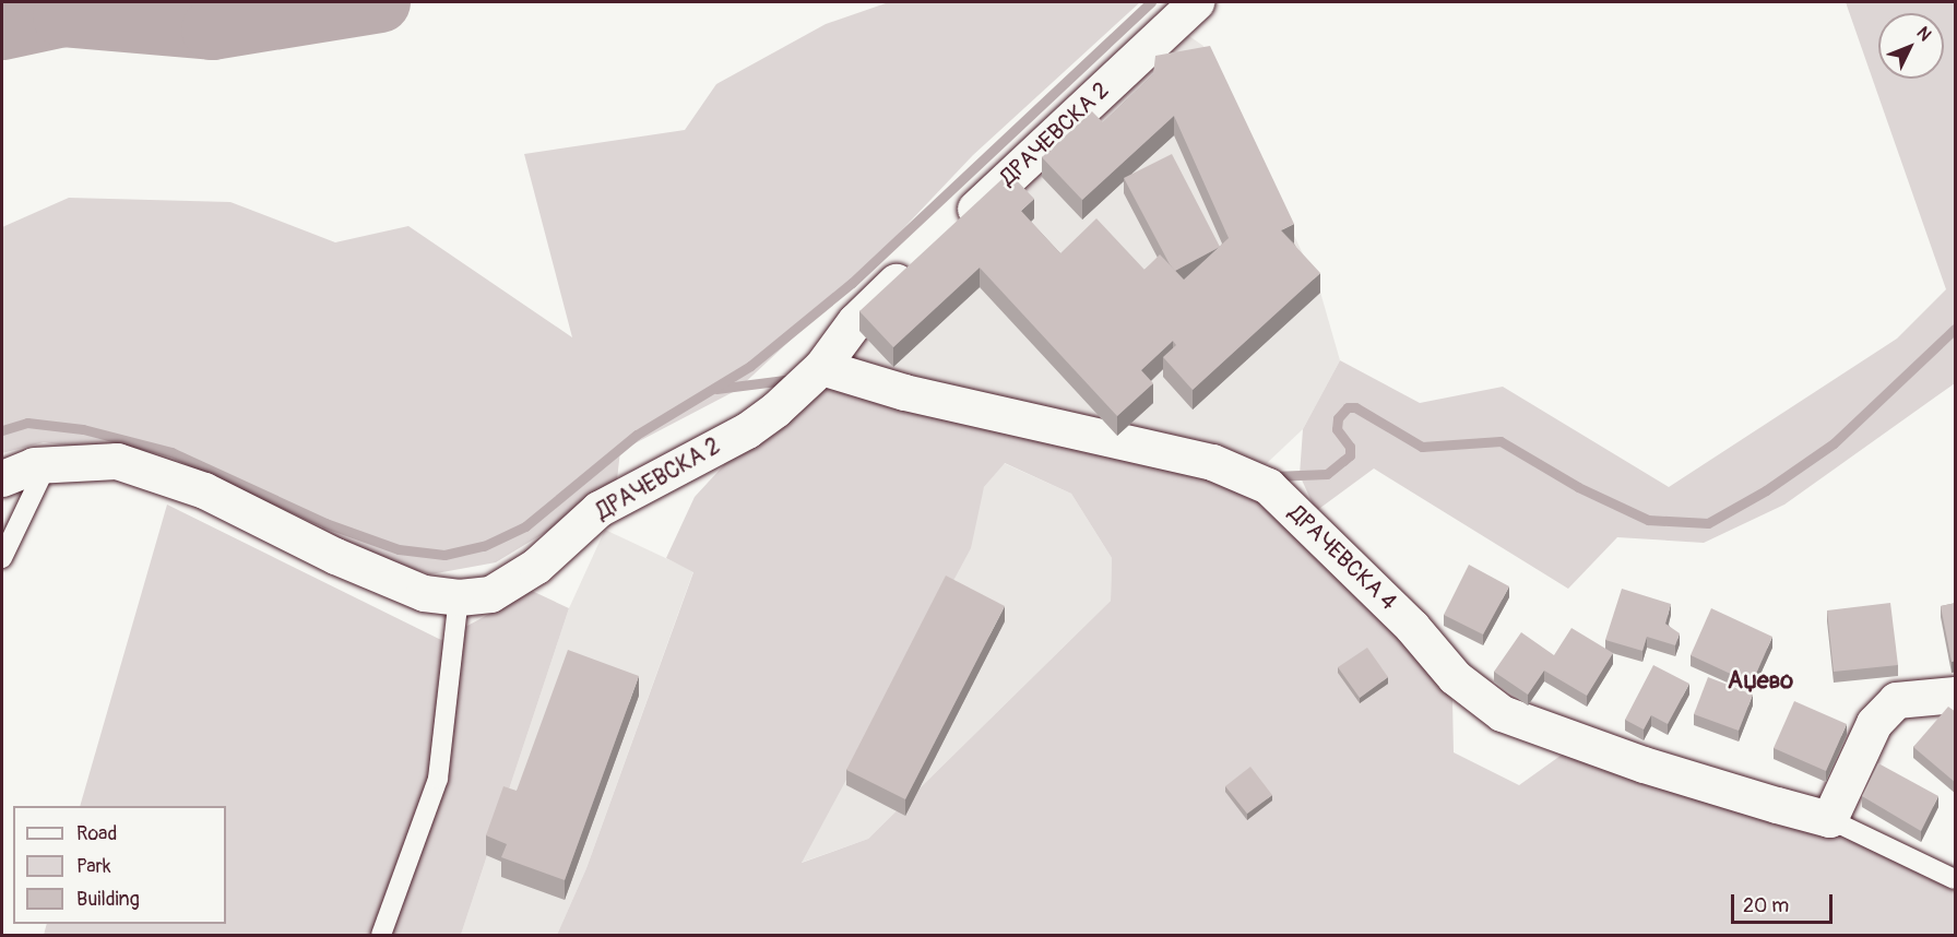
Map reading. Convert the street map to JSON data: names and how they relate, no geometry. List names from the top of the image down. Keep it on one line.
{"streets":{"street":["ДРАЧЕВСКА 2","ДРАЧЕВСКА 4"]},"crossings":[["ДРАЧЕВСКА 2","ДРАЧЕВСКА 4"]],"districts":["Аџево"],"legend":["Road","Park","Building"],"scale_bar":"20 m","north":"top right"}
